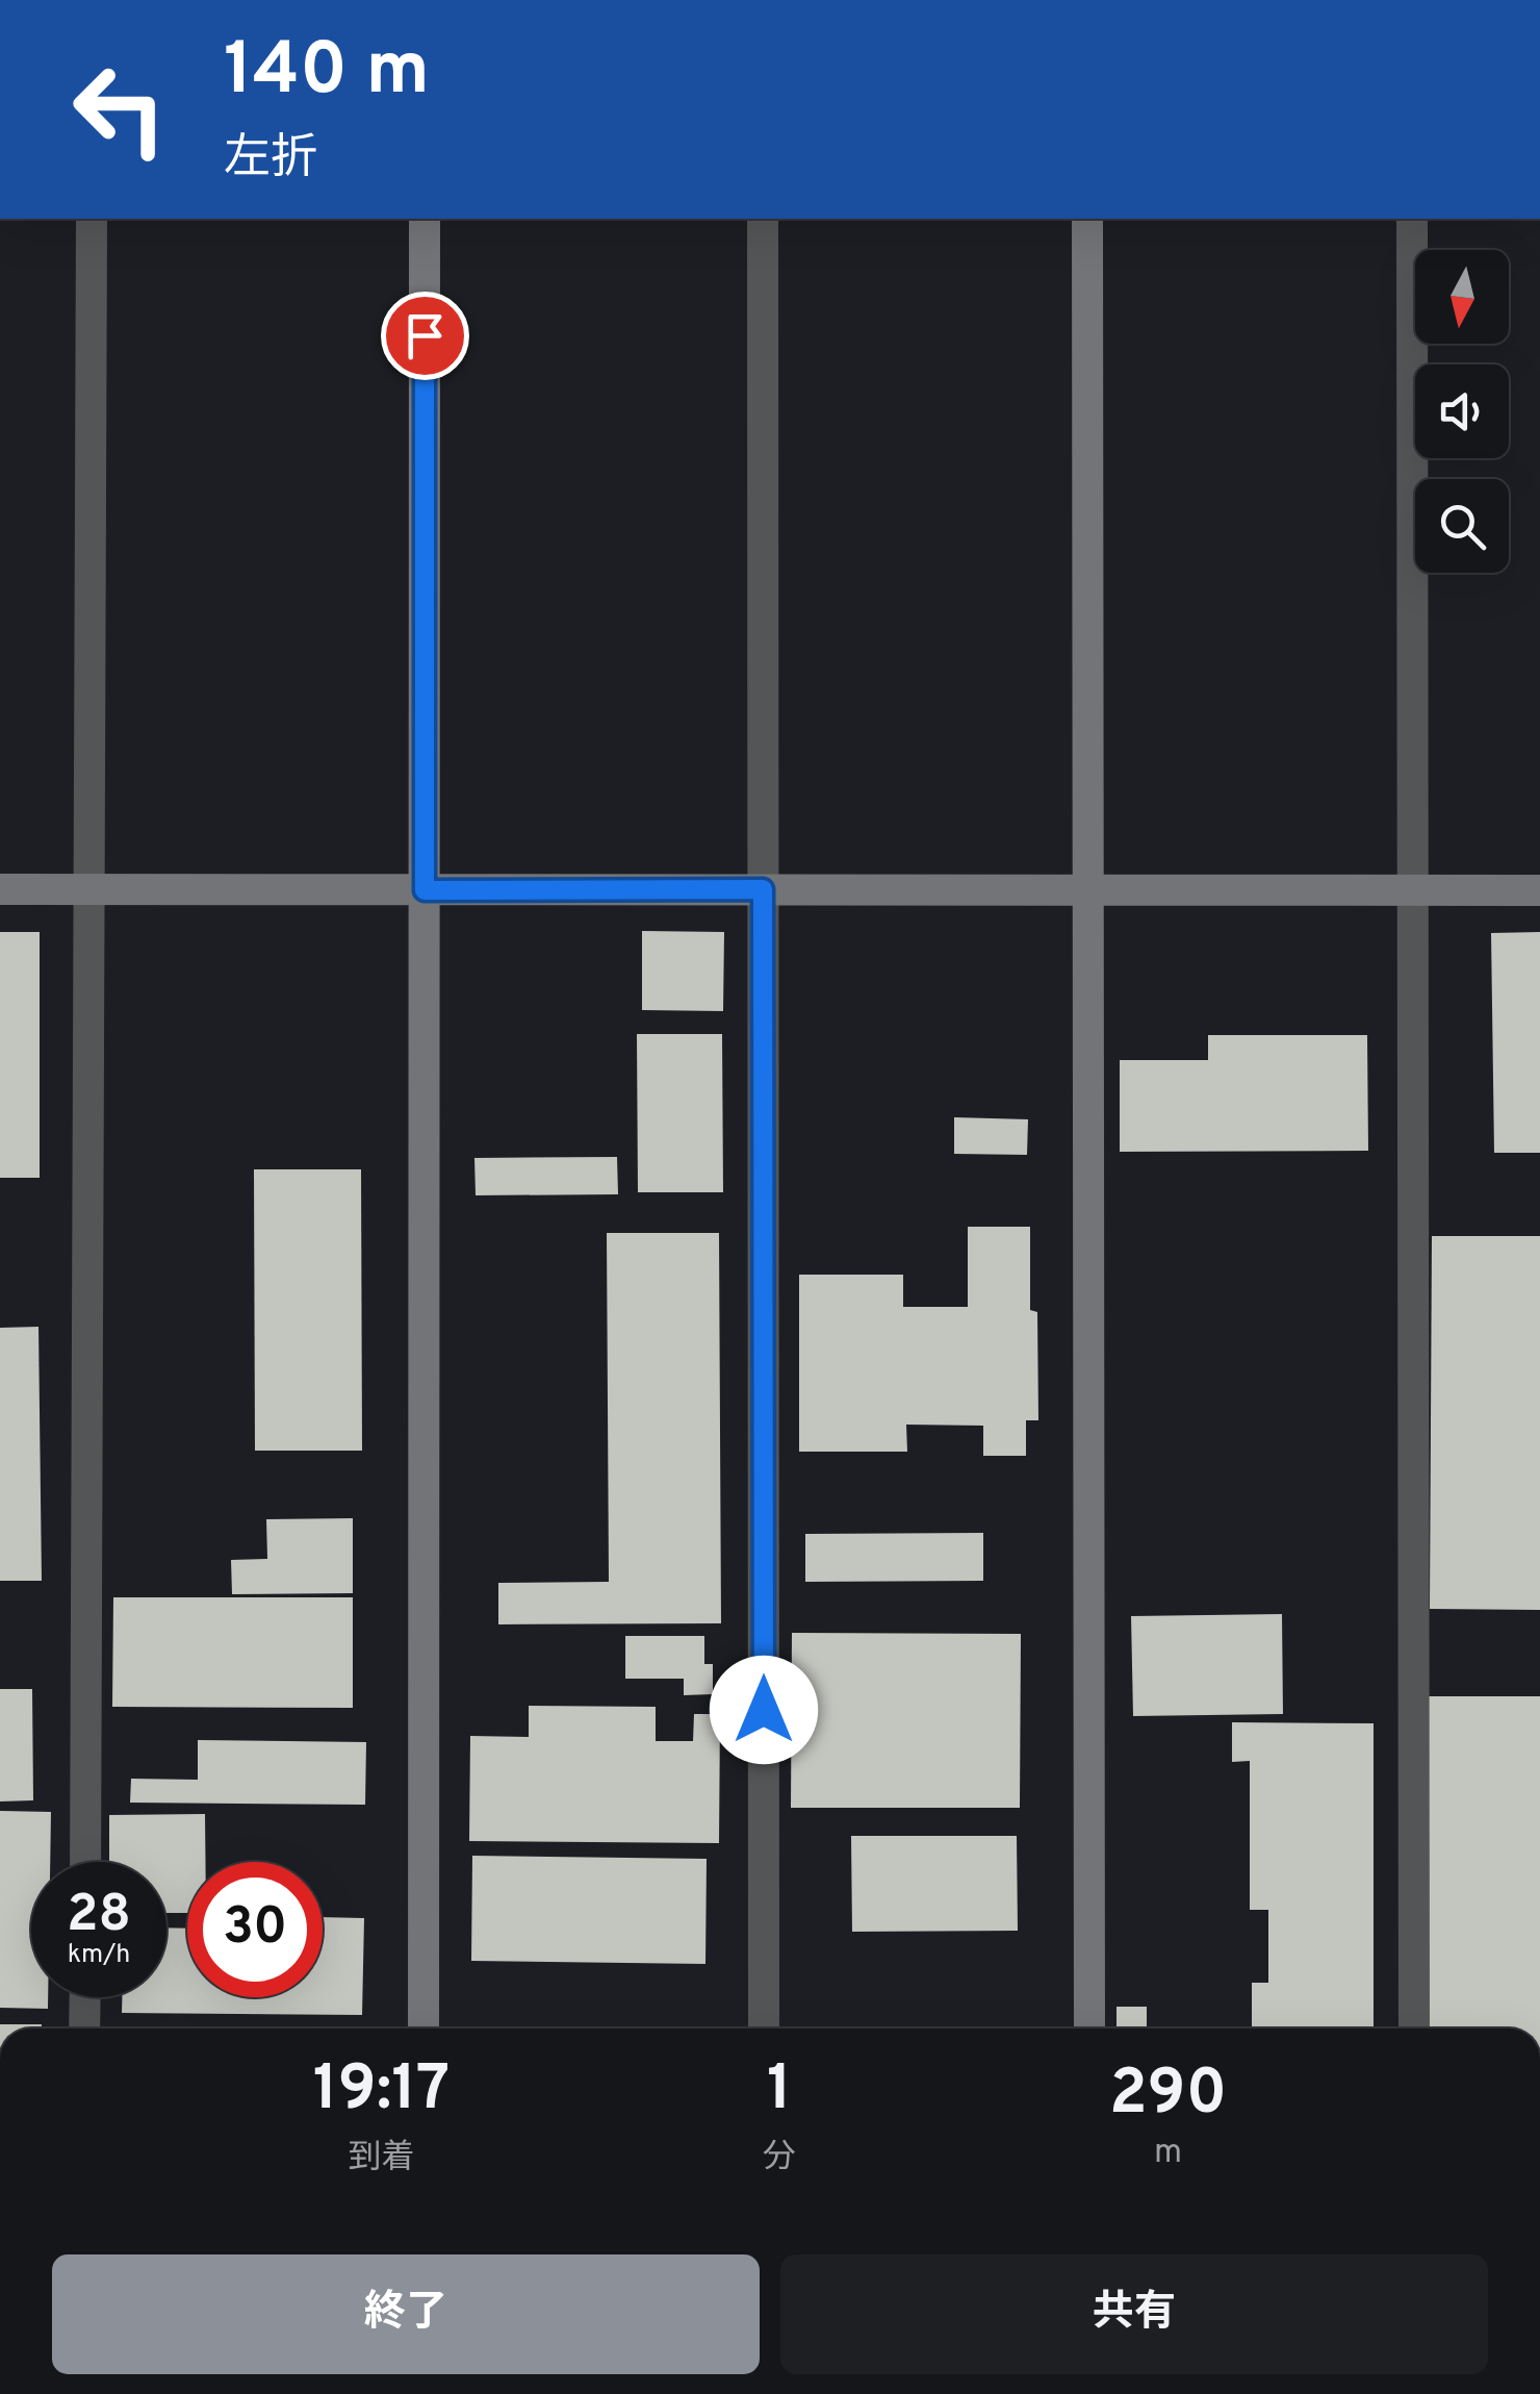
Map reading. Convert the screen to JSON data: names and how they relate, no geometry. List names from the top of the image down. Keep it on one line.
{"north":"bottom","page":{"turn":["140 m","左折"],"speed":"28 km/h","limit":"30","eta":["19:17","到着","1","分","290","m"],"buttons":["終了","共有"]}}
